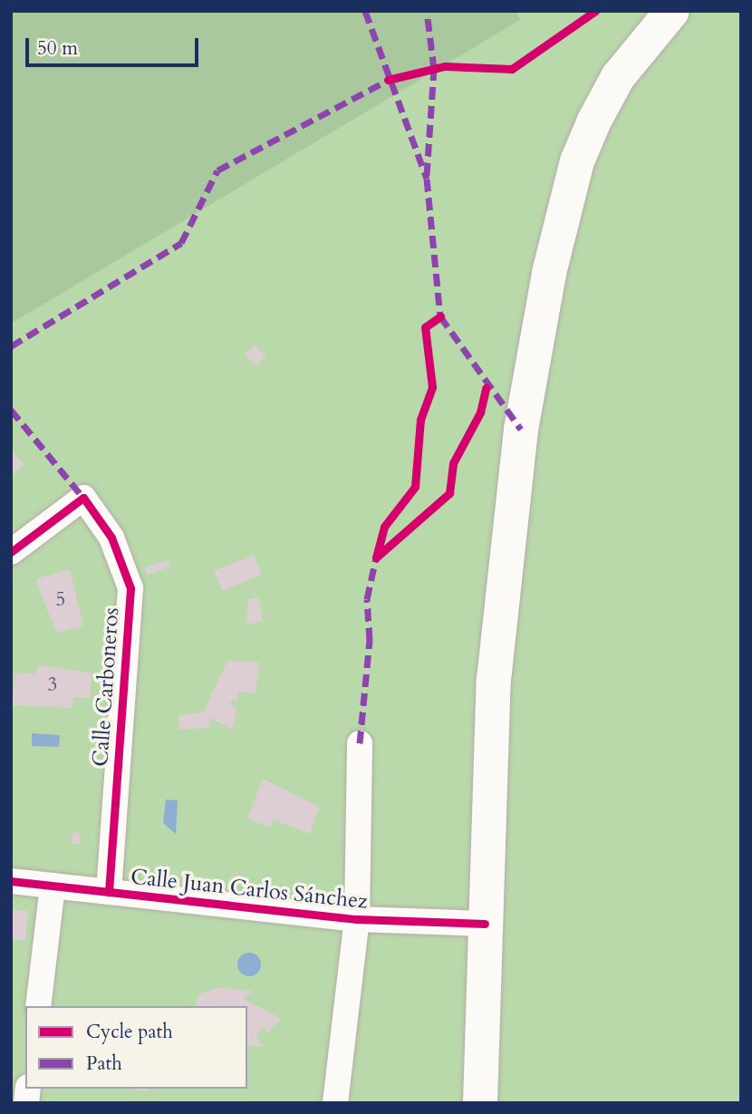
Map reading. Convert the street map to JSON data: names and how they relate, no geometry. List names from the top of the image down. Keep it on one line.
{"streets":{"street":["Calle Carboneros","Calle Juan Carlos Sánchez"]},"crossings":[["Calle Carboneros","Calle Juan Carlos Sánchez"]],"house_numbers":["5","3"],"legend":["Cycle path","Path"],"scale_bar":"50 m"}
